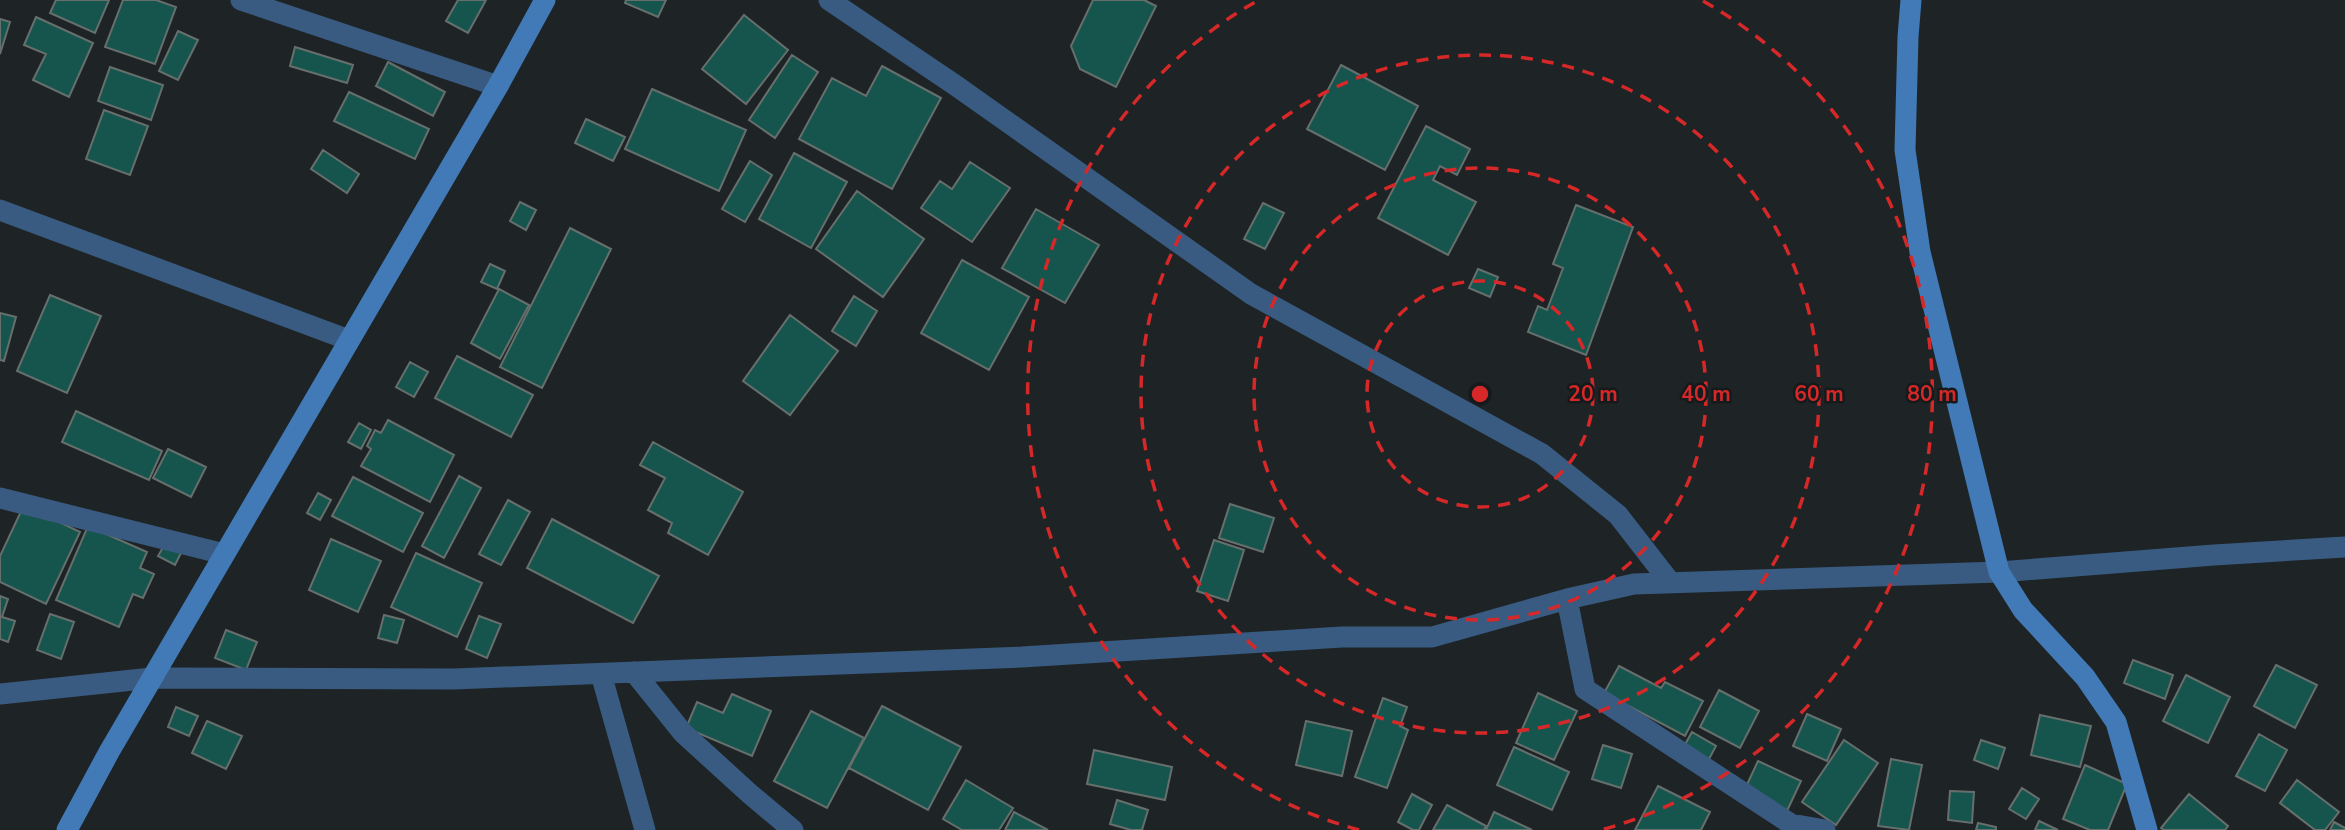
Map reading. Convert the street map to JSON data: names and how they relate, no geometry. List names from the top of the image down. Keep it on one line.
{"rings":["20 m","40 m","60 m","80 m"]}
